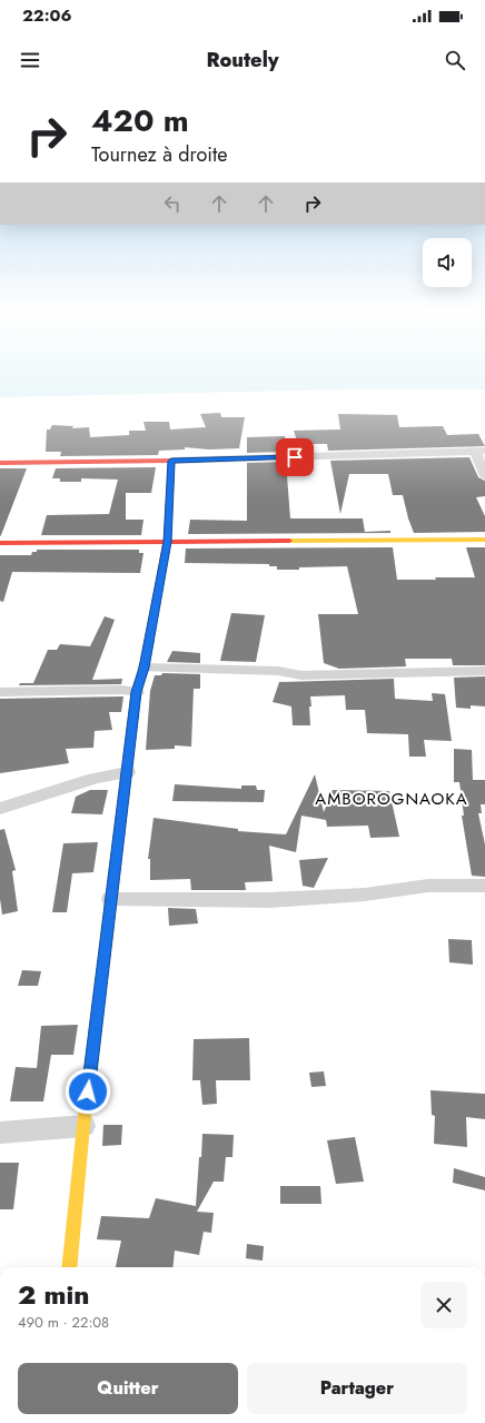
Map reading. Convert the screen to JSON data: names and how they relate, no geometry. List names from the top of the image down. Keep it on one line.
{"districts":["AMBOROGNAOKA"],"page":{"status":"22:06","header":"Routely","turn":["420 m","Tournez à droite"],"heading":["2 min","490 m · 22:08"],"buttons":["Quitter","Partager"]}}
